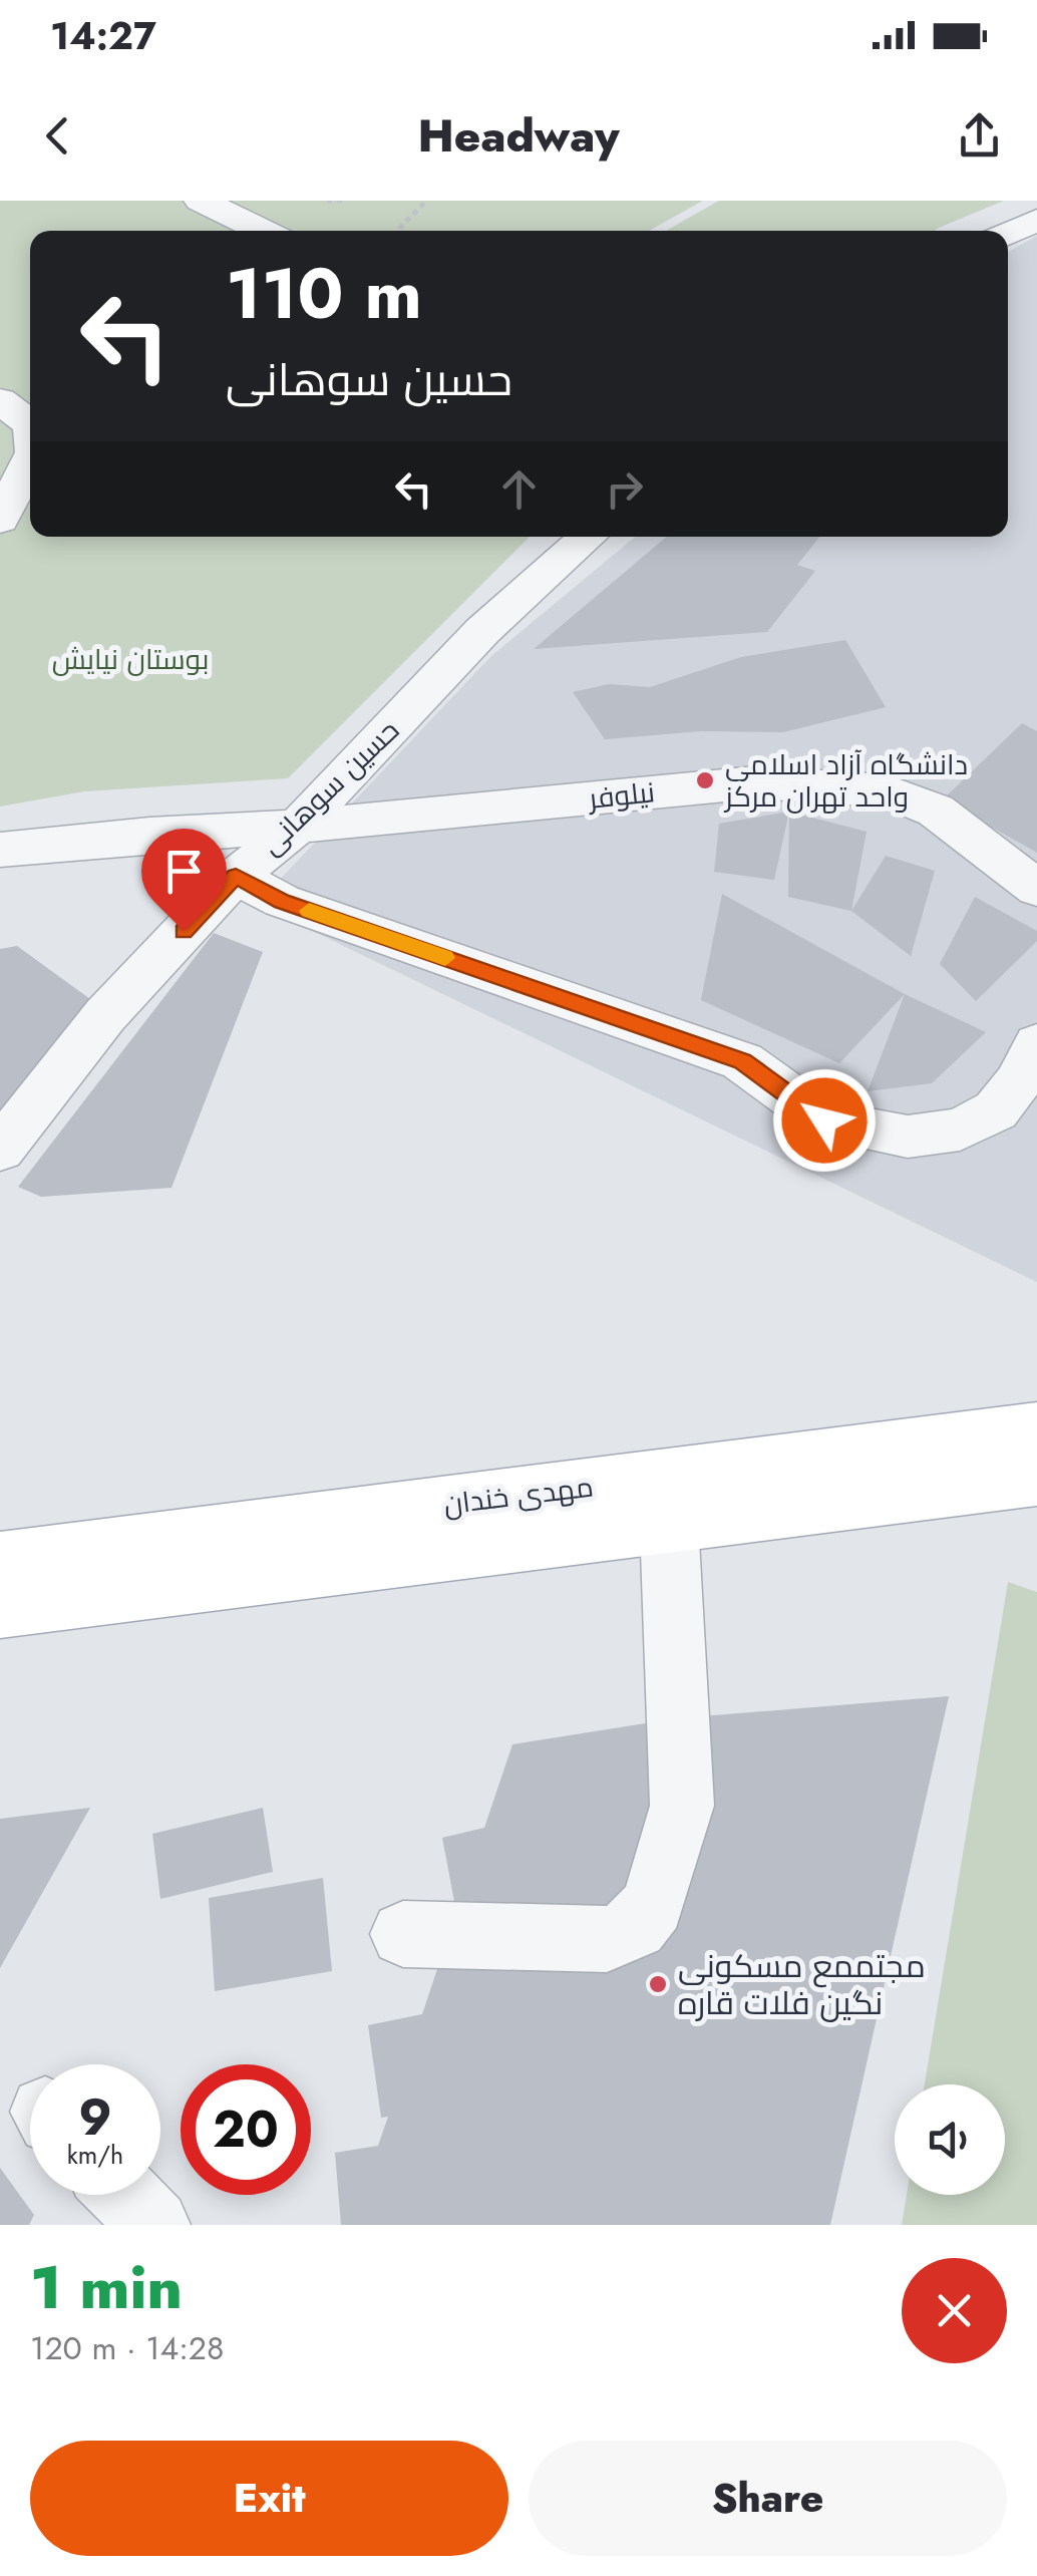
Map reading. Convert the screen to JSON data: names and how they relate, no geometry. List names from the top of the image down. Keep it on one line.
{"streets":{"main road":["مهدی خندان"],"street":["حسین سوهانی","نیلوفر"]},"crossings":[["حسین سوهانی","نیلوفر"]],"parks":["بوستان نیایش"],"places":["دانشگاه آزاد اسلامی واحد تهران مرکز","مجتممع مسکونی نگین فلات قاره"],"page":{"status":"14:27","header":"Headway","turn":["110 m","حسین سوهانی"],"speed":"9 km/h","limit":"20","heading":["1 min","120 m · 14:28"],"buttons":["Exit","Share"]}}
